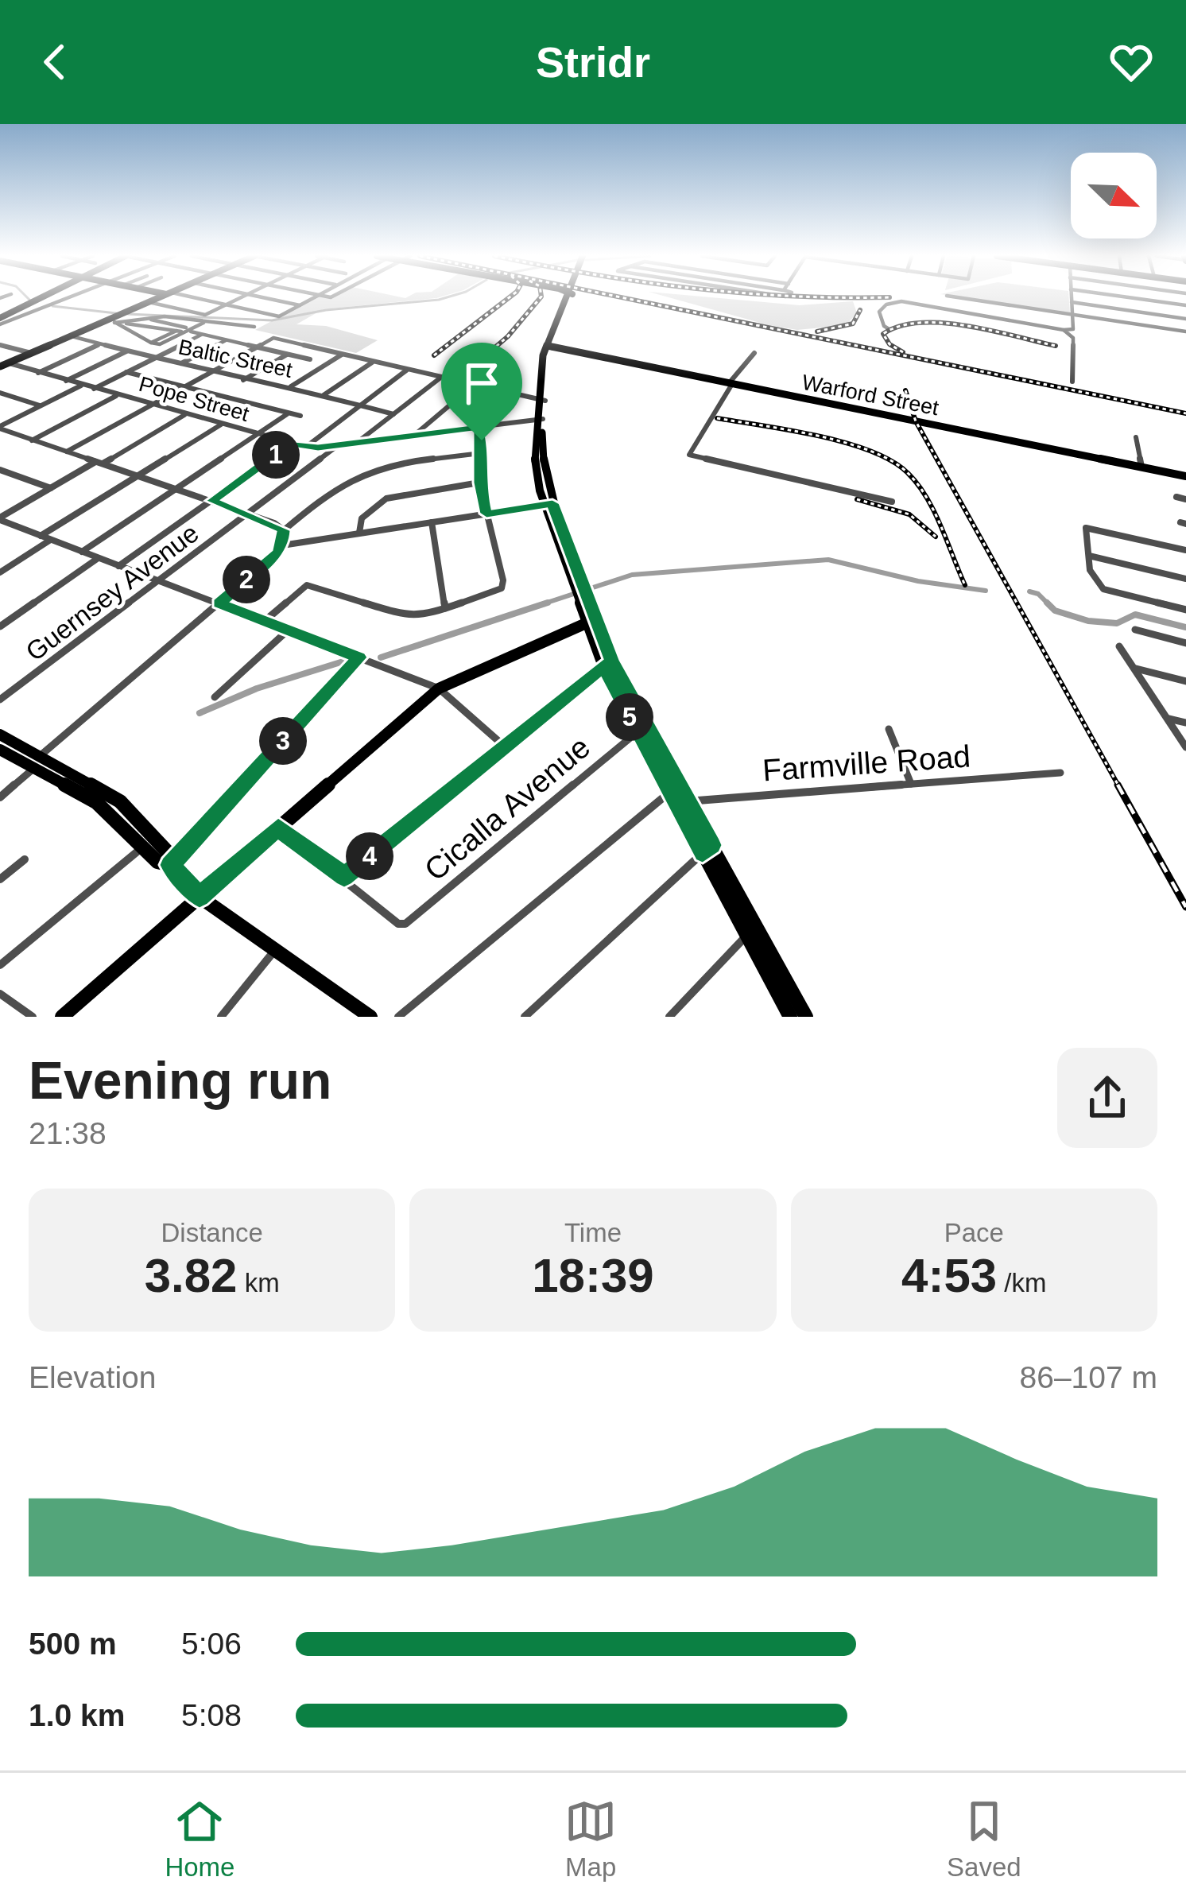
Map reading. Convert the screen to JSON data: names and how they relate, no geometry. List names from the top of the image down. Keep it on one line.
{"streets":{"main road":["Warford Street"],"street":["Baltic Street","Pope Street","Guernsey Avenue","Farmville Road","Cicalla Avenue"]},"crossings":[["Pope Street","Guernsey Avenue"]],"north":"bottom right","page":{"header":"Stridr","pins":["1","2","5","3","4"],"heading":["Evening run","21:38"],"stats":[["Distance","3.82 km"],["Time","18:39"],["Pace","4:53 /km"]],"chart":["Elevation","86–107 m"],"list":[{"name":"500 m","note":"5:06"},{"name":"1.0 km","note":"5:08"}],"tabs":["Home","Map","Saved"]}}
